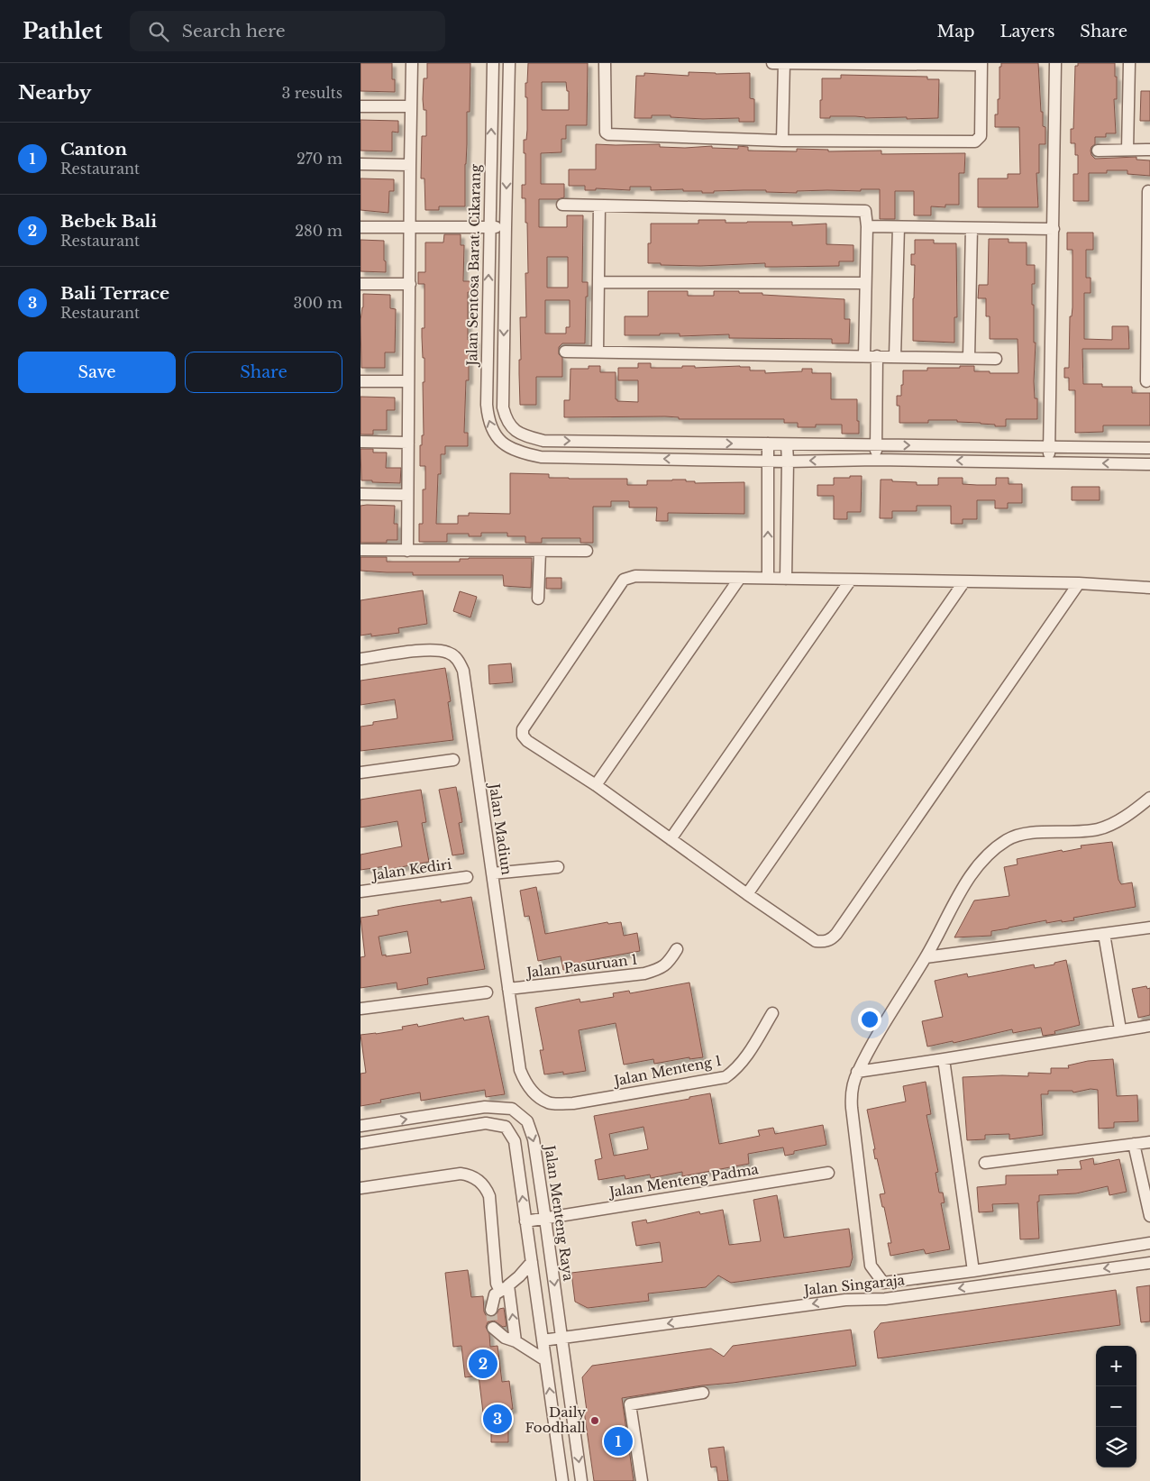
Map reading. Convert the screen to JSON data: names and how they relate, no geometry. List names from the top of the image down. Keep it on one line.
{"streets":{"street":["Jalan Sentosa Barat. Cikarang","Jalan Madiun","Jalan Kediri","Jalan Pasuruan 1","Jalan Menteng 1","Jalan Menteng Padma","Jalan Menteng Raya","Jalan Singaraja"]},"crossings":[["Jalan Madiun","Jalan Pasuruan 1"],["Jalan Madiun","Jalan Menteng 1"],["Jalan Menteng Padma","Jalan Menteng Raya"],["Jalan Menteng Raya","Jalan Singaraja"]],"one_way":["Jalan Singaraja"],"places":["Daily Foodhall"],"page":{"header":"Pathlet","search":"Search here","nav":["Map","Layers","Share"],"heading":["Nearby","3 results"],"list":[{"mark":"1","name":"Canton","note":"Restaurant","value":"270 m"},{"mark":"2","name":"Bebek Bali","note":"Restaurant","value":"280 m"},{"mark":"3","name":"Bali Terrace","note":"Restaurant","value":"300 m"}],"buttons":["Save","Share"],"map_buttons":["+","−"],"pins":["2","3","1"]}}
